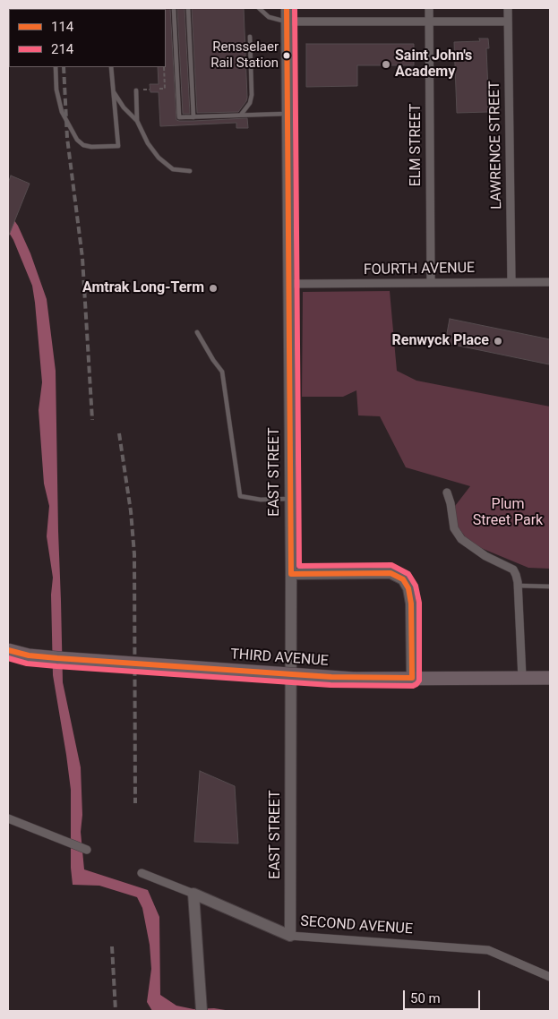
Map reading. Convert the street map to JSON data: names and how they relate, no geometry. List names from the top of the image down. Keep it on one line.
{"streets":{"main road":["THIRD AVENUE"],"street":["ELM STREET","LAWRENCE STREET","FOURTH AVENUE","EAST STREET","SECOND AVENUE"]},"crossings":[["ELM STREET","FOURTH AVENUE"],["LAWRENCE STREET","FOURTH AVENUE"],["FOURTH AVENUE","EAST STREET"],["EAST STREET","SECOND AVENUE"]],"parks":["Plum Street Park"],"places":["Rensselaer Rail Station","Saint John's Academy","Amtrak Long-Term","Renwyck Place"],"lines":["transit line 114","transit line 214"],"legend":["114","214"],"scale_bar":"50 m"}
